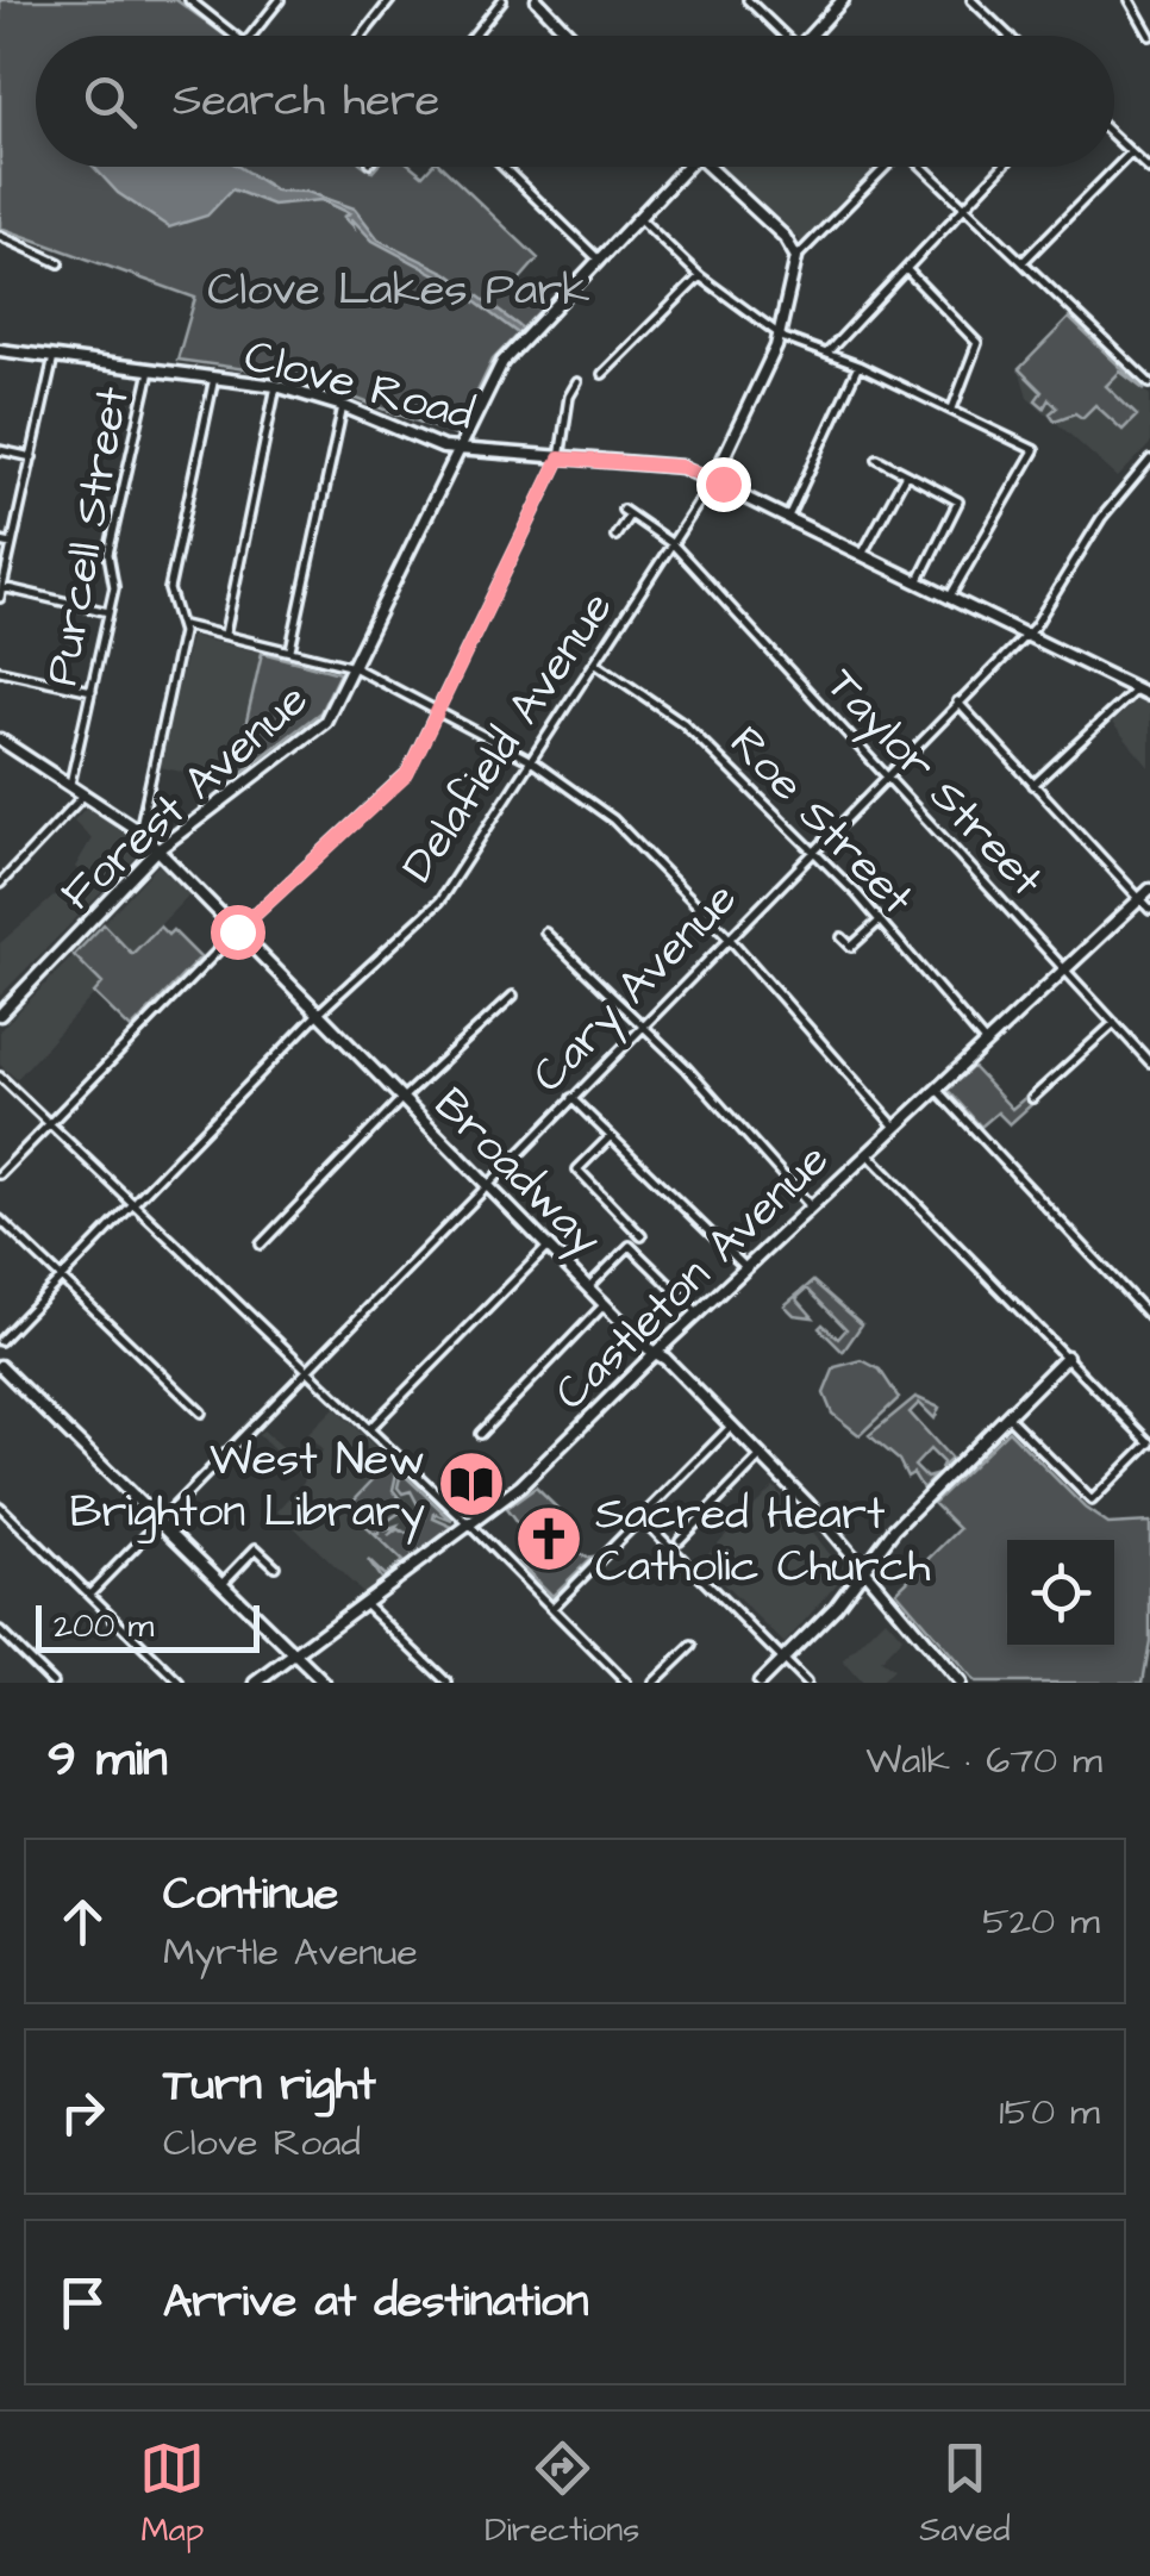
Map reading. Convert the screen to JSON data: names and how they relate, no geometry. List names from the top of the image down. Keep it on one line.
{"streets":{"street":["Clove Road","Purcell Street","Delafield Avenue","Taylor Street","Forest Avenue","Roe Street","Cary Avenue","Broadway","Castleton Avenue"]},"crossings":[["Clove Road","Purcell Street"],["Clove Road","Delafield Avenue"],["Clove Road","Forest Avenue"],["Clove Road","Cary Avenue"],["Purcell Street","Broadway"],["Delafield Avenue","Taylor Street"],["Delafield Avenue","Roe Street"],["Delafield Avenue","Broadway"],["Taylor Street","Cary Avenue"],["Taylor Street","Castleton Avenue"],["Forest Avenue","Broadway"],["Roe Street","Cary Avenue"],["Roe Street","Castleton Avenue"],["Cary Avenue","Broadway"],["Broadway","Castleton Avenue"]],"parks":["Clove Lakes Park"],"places":{"library":["West New Brighton Library"],"church":["Sacred Heart Catholic Church"]},"scale_bar":"200 m","page":{"search":"Search here","scale":"200 m","heading":["9 min","Walk · 670 m"],"list":[["Continue","Myrtle Avenue","520 m"],["Turn right","Clove Road","150 m"],"Arrive at destination"],"nav":["Map","Directions","Saved"]}}
